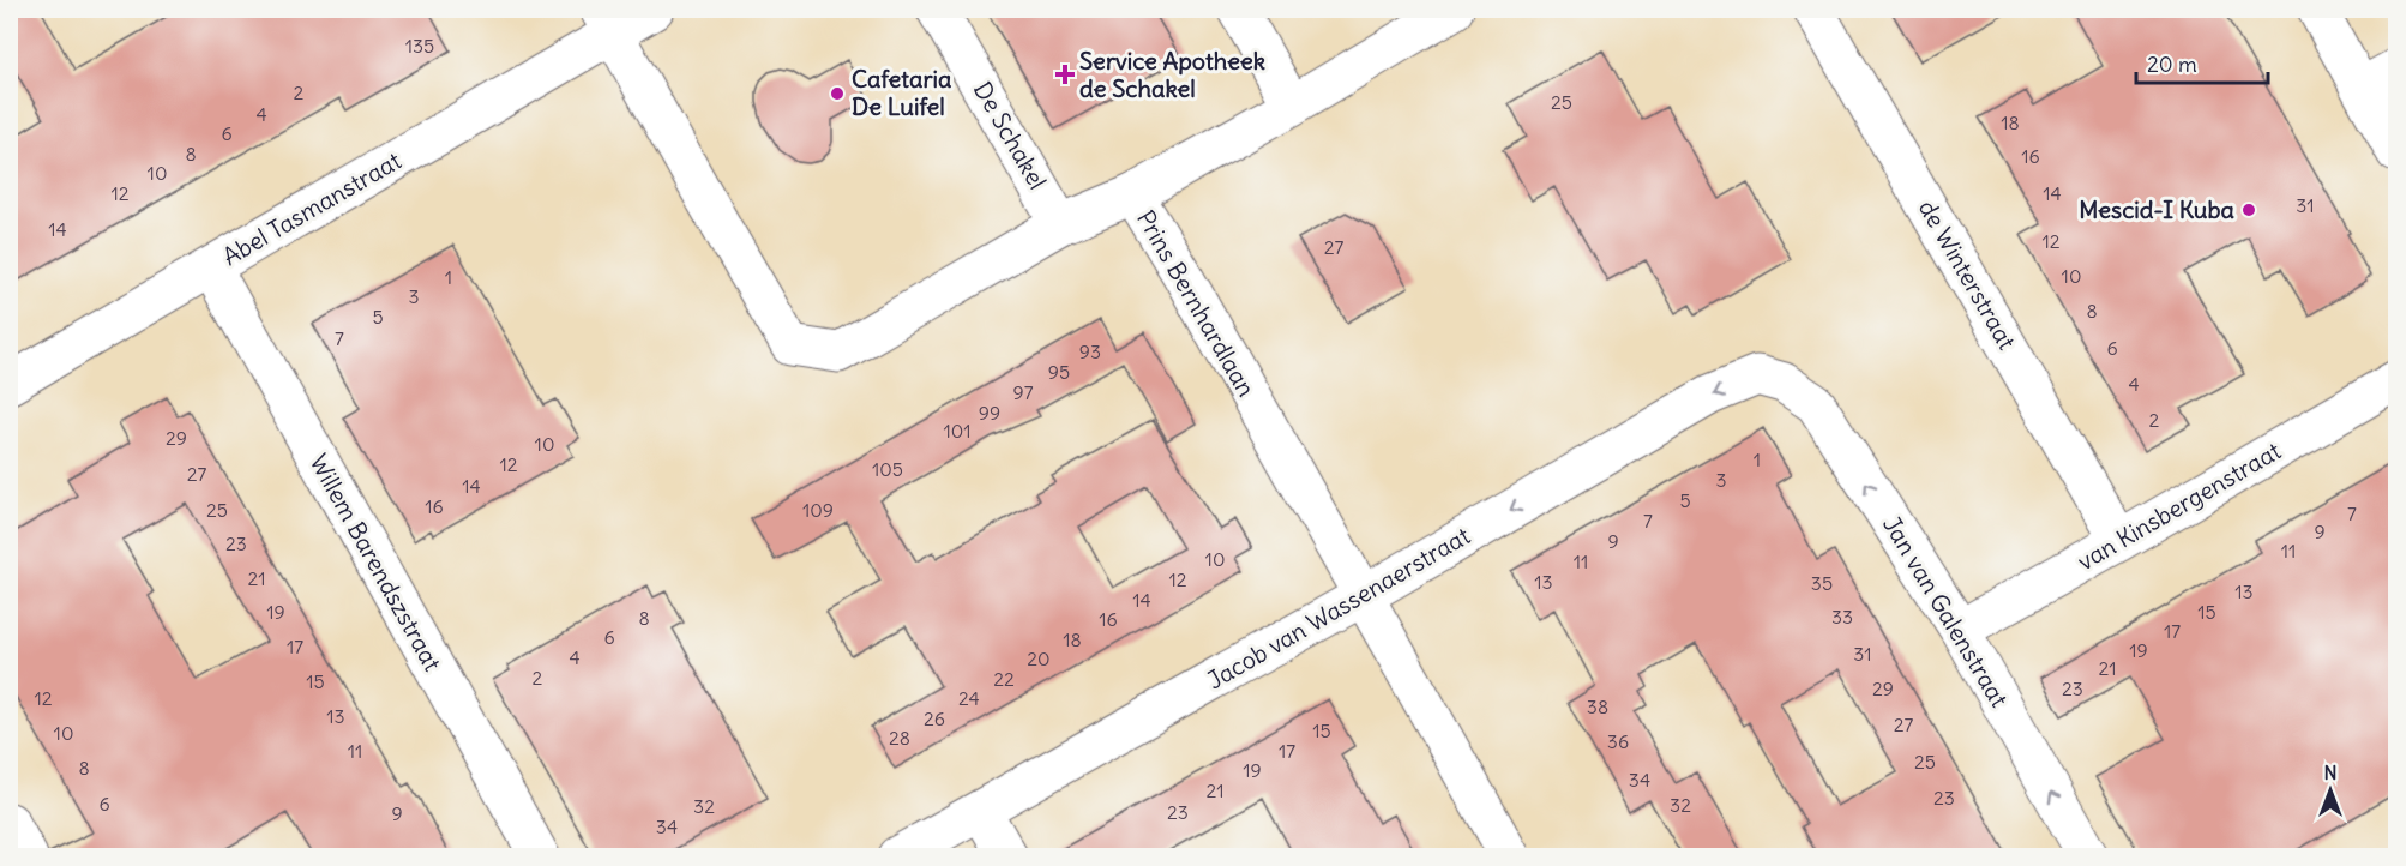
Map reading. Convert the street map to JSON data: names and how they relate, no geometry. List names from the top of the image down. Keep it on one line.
{"streets":{"street":["De Schakel","Abel Tasmanstraat","de Winterstraat","Prins Bernhardlaan","van Kinsbergenstraat","Willem Barendszstraat","Jacob van Wassenaerstraat","Jan van Galenstraat"]},"crossings":[["De Schakel","Prins Bernhardlaan"],["Abel Tasmanstraat","Prins Bernhardlaan"],["Abel Tasmanstraat","Willem Barendszstraat"],["de Winterstraat","van Kinsbergenstraat"],["Prins Bernhardlaan","Jacob van Wassenaerstraat"],["van Kinsbergenstraat","Jan van Galenstraat"],["Jacob van Wassenaerstraat","Jan van Galenstraat"]],"one_way":["Jacob van Wassenaerstraat","Jan van Galenstraat"],"places":{"health":["Service Apotheek de Schakel"],"other":["Cafetaria De Luifel","Mescid-I Kuba"]},"house_numbers":["135","2","25","4","18","6","8","16","10","12","14","31","14","12","27","10","1","3","8","5","7","6","93","95","4","97","99","2","101","29","10","1","12","105","27","3","14","5","16","25","109","7","7","9","9","23","11","10","11","21","12","13","35","13","14","19","15","33","8","16","17","6","18","17","19","31","4","20","21","2","22","15","29","23","12","24","38","13","26","27","15","10","28","36","11","17","25","8","19","34","21","23","6","32","32","23","9","34"],"scale_bar":"20 m","north":"top"}
